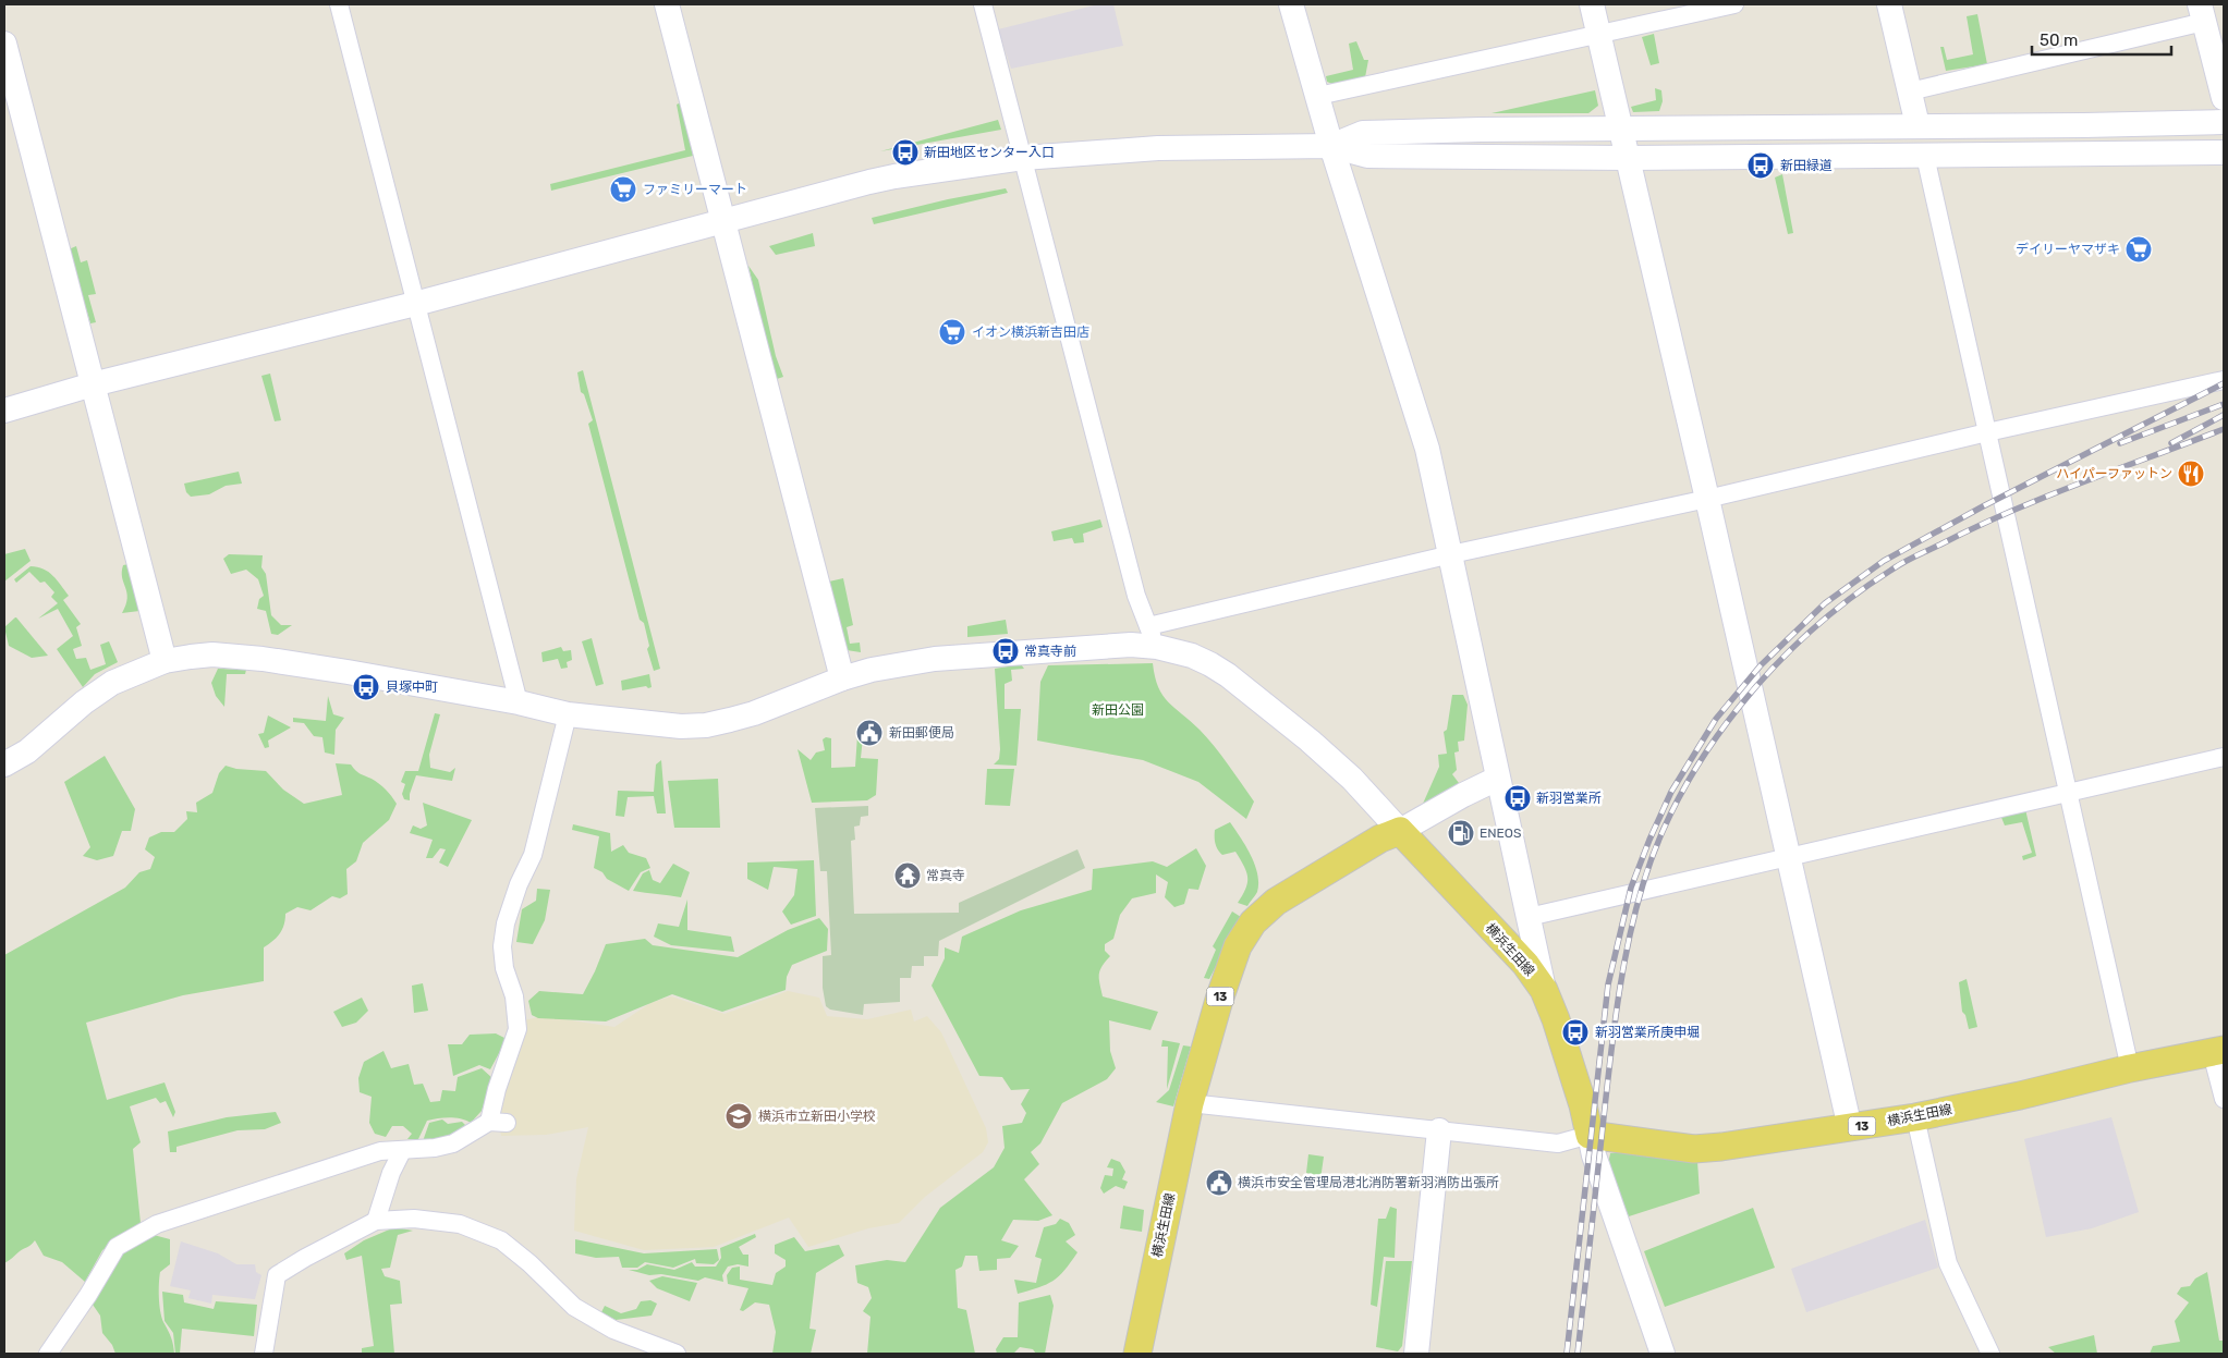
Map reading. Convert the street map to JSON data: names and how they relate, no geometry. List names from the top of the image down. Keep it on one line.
{"streets":{"main road":["横浜生田線","13"]},"parks":["新田公園"],"places":{"bus stop":["新田地区センター入口","新田緑道","常真寺前","貝塚中町","新羽営業所","新羽営業所庚申堀"],"supermarket":["ファミリーマート","デイリーヤマザキ","イオン横浜新吉田店"],"restaurant":["ハイパーファットン"],"public building":["新田郵便局","横浜市安全管理局港北消防署新羽消防出張所"],"fuel station":["ENEOS"],"temple":["常真寺"],"school or university":["横浜市立新田小学校"]},"scale_bar":"50 m"}
